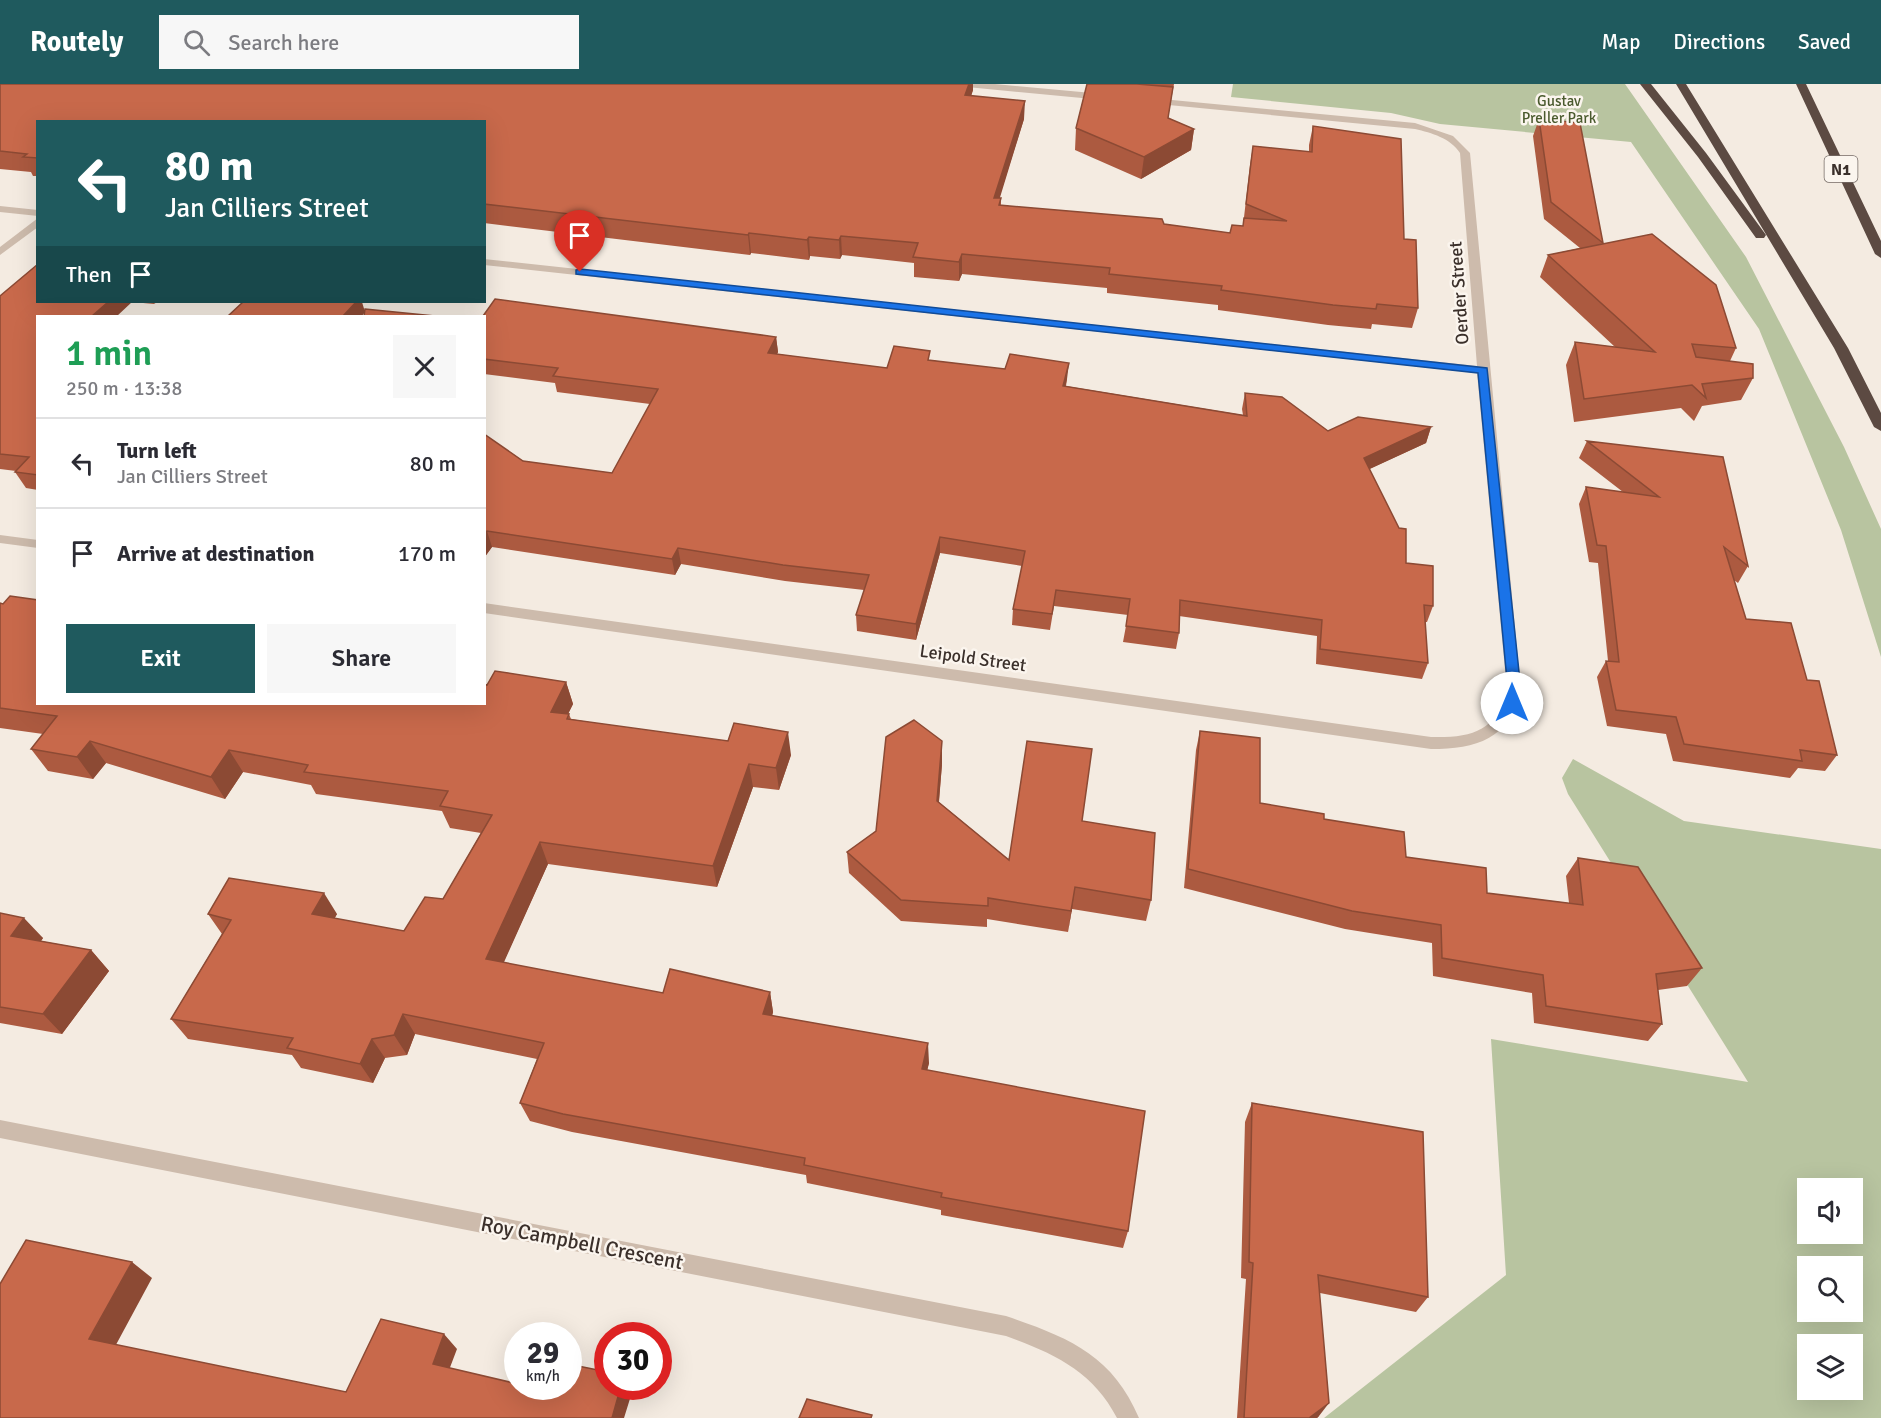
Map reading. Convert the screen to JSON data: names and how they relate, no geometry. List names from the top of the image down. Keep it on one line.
{"streets":{"highway":["N1"],"street":["Oerder Street","Leipold Street","Roy Campbell Crescent"]},"crossings":[["Oerder Street","Leipold Street"]],"parks":["Gustav Preller Park"],"page":{"header":"Routely","search":"Search here","nav":["Map","Directions","Saved"],"turn":["80 m","Jan Cilliers Street"],"then":"Then","heading":["1 min","250 m · 13:38"],"list":[{"name":"Turn left","note":"Jan Cilliers Street","value":"80 m"},{"name":"Arrive at destination","value":"170 m"}],"buttons":["Exit","Share"],"speed":"29 km/h","limit":"30"}}
